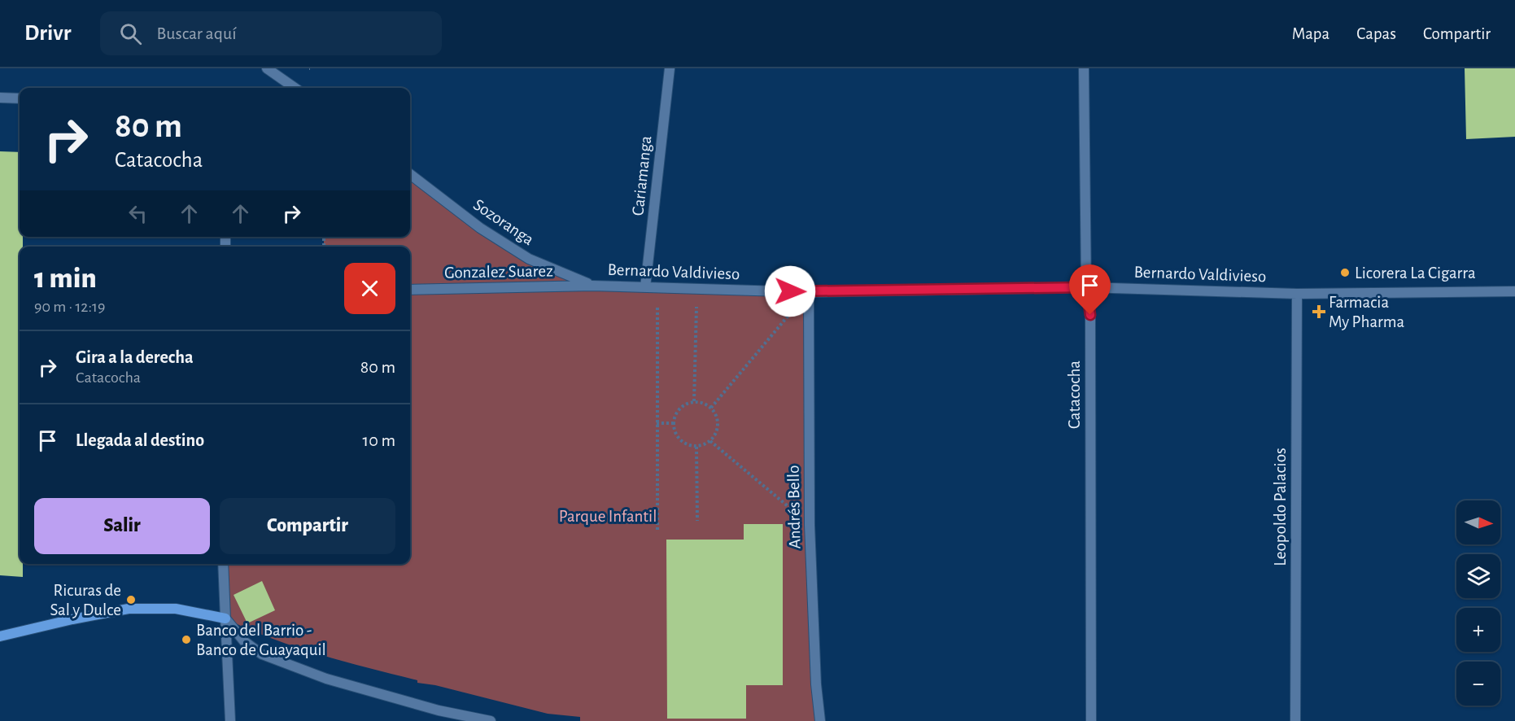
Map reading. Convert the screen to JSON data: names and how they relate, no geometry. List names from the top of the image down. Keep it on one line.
{"streets":{"street":["Cariamanga","Sozoranga","Gonzalez Suarez","Bernardo Valdivieso","Catacocha","Andrés Bello","Leopoldo Palacios"]},"crossings":[["Cariamanga","Bernardo Valdivieso"],["Sozoranga","Gonzalez Suarez"],["Sozoranga","Bernardo Valdivieso"],["Gonzalez Suarez","Bernardo Valdivieso"],["Bernardo Valdivieso","Catacocha"],["Bernardo Valdivieso","Andrés Bello"],["Bernardo Valdivieso","Leopoldo Palacios"]],"parks":["Parque Infantil"],"places":{"other":["Licorera La Cigarra","Ricuras de Sal y Dulce","Banco del Barrio - Banco de Guayaquil"],"health":["Farmacia My Pharma"]},"north":"right","page":{"header":"Drivr","search":"Buscar aquí","nav":["Mapa","Capas","Compartir"],"turn":["80 m","Catacocha"],"heading":["1 min","90 m · 12:19"],"list":[{"name":"Gira a la derecha","note":"Catacocha","value":"80 m"},{"name":"Llegada al destino","value":"10 m"}],"buttons":["Salir","Compartir"],"map_buttons":["+","−"]}}
